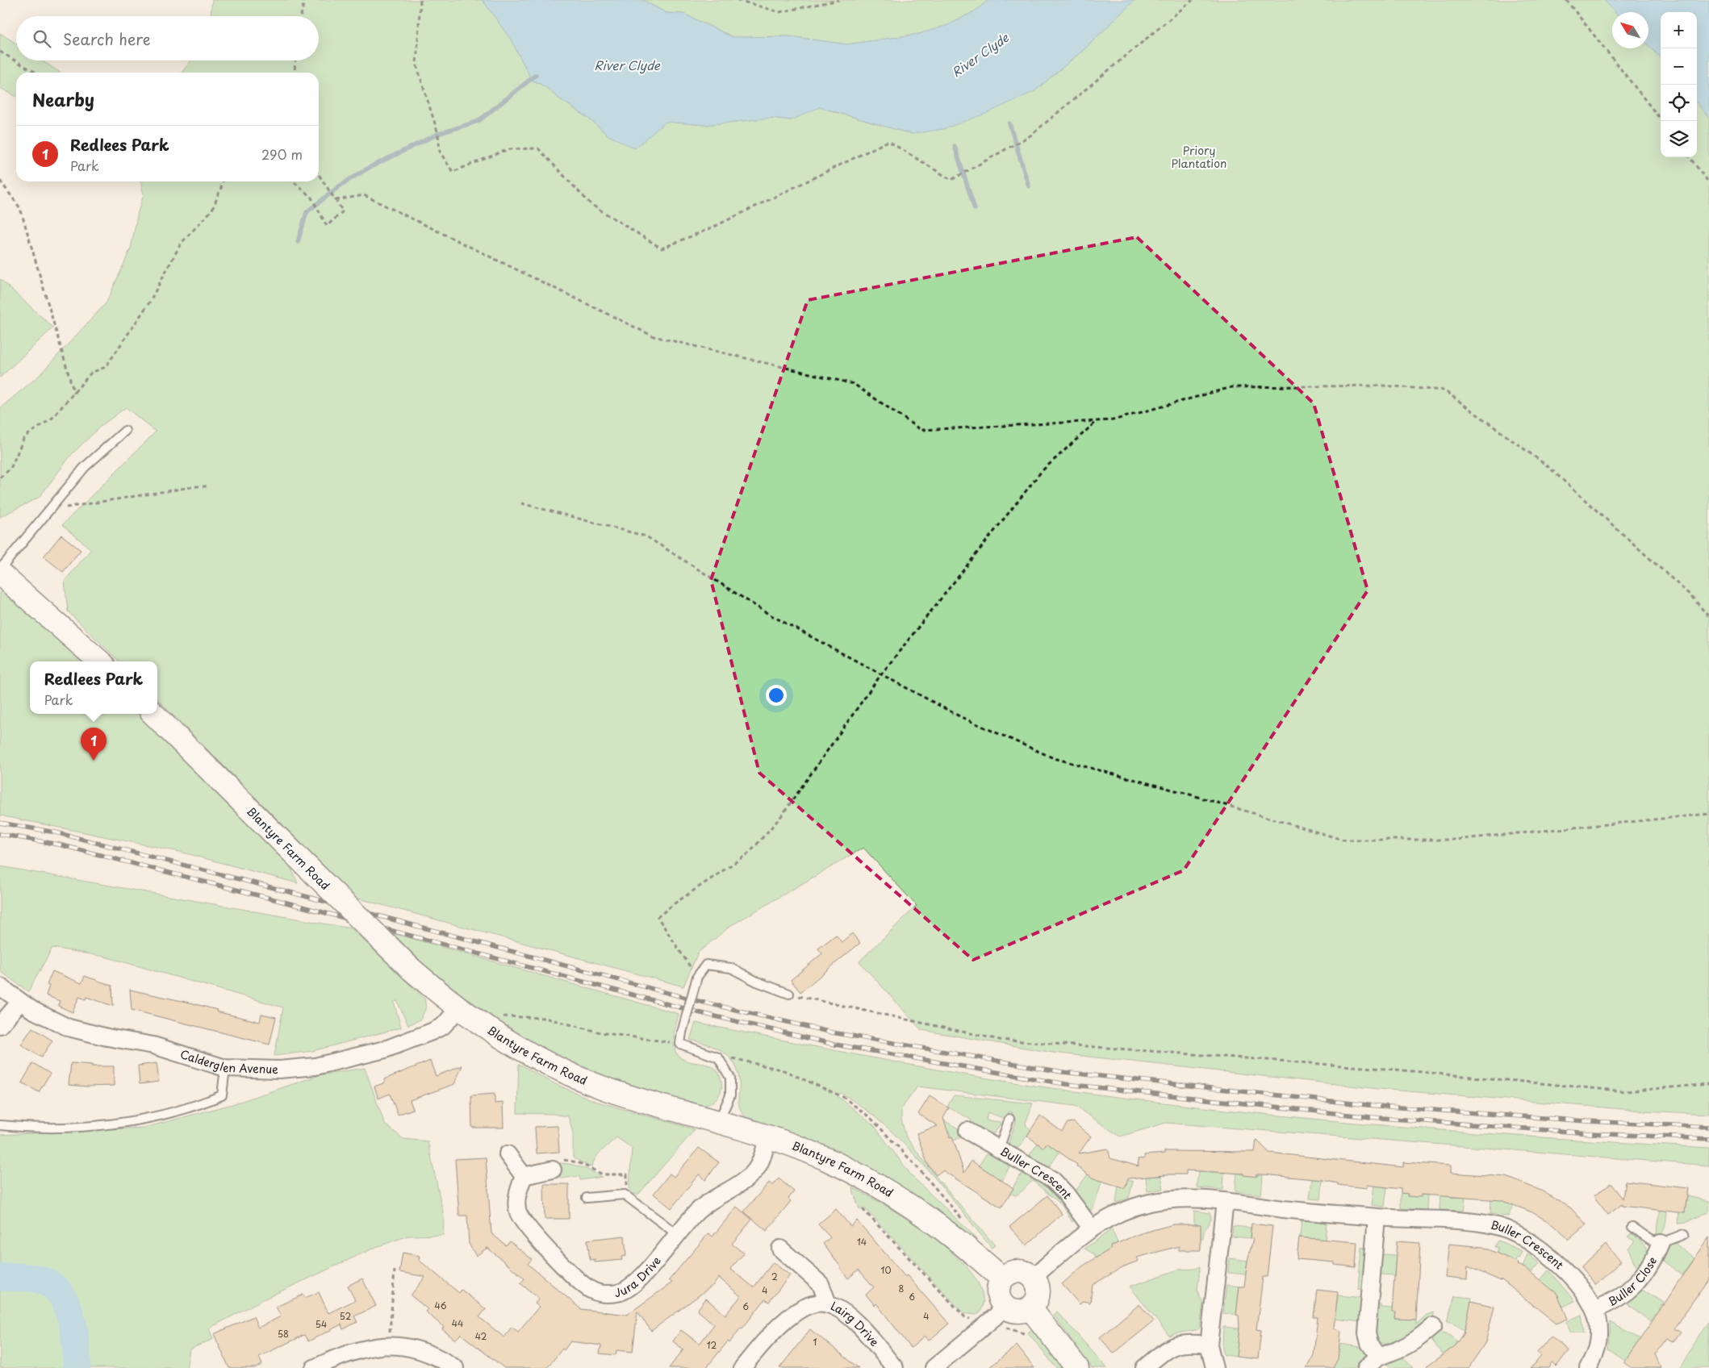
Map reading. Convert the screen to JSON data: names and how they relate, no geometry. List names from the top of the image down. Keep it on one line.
{"streets":{"main road":["Blantyre Farm Road"],"street":["Calderglen Avenue","Buller Crescent","Jura Drive","Buller Close","Lairg Drive"]},"crossings":[["Blantyre Farm Road","Calderglen Avenue"],["Blantyre Farm Road","Buller Crescent"],["Blantyre Farm Road","Jura Drive"],["Buller Crescent","Buller Close"]],"water":["River Clyde"],"parks":["Priory Plantation"],"house_numbers":["14","10","2","8","4","6","46","6","52","4","44","54","58","42","1","12"],"north":"top left","page":{"map_buttons":["+","−"],"search":"Search here","heading":"Nearby","list":[{"mark":"1","name":"Redlees Park","note":"Park","value":"290 m"}],"popup":["Redlees Park","Park"],"pins":"1"}}
